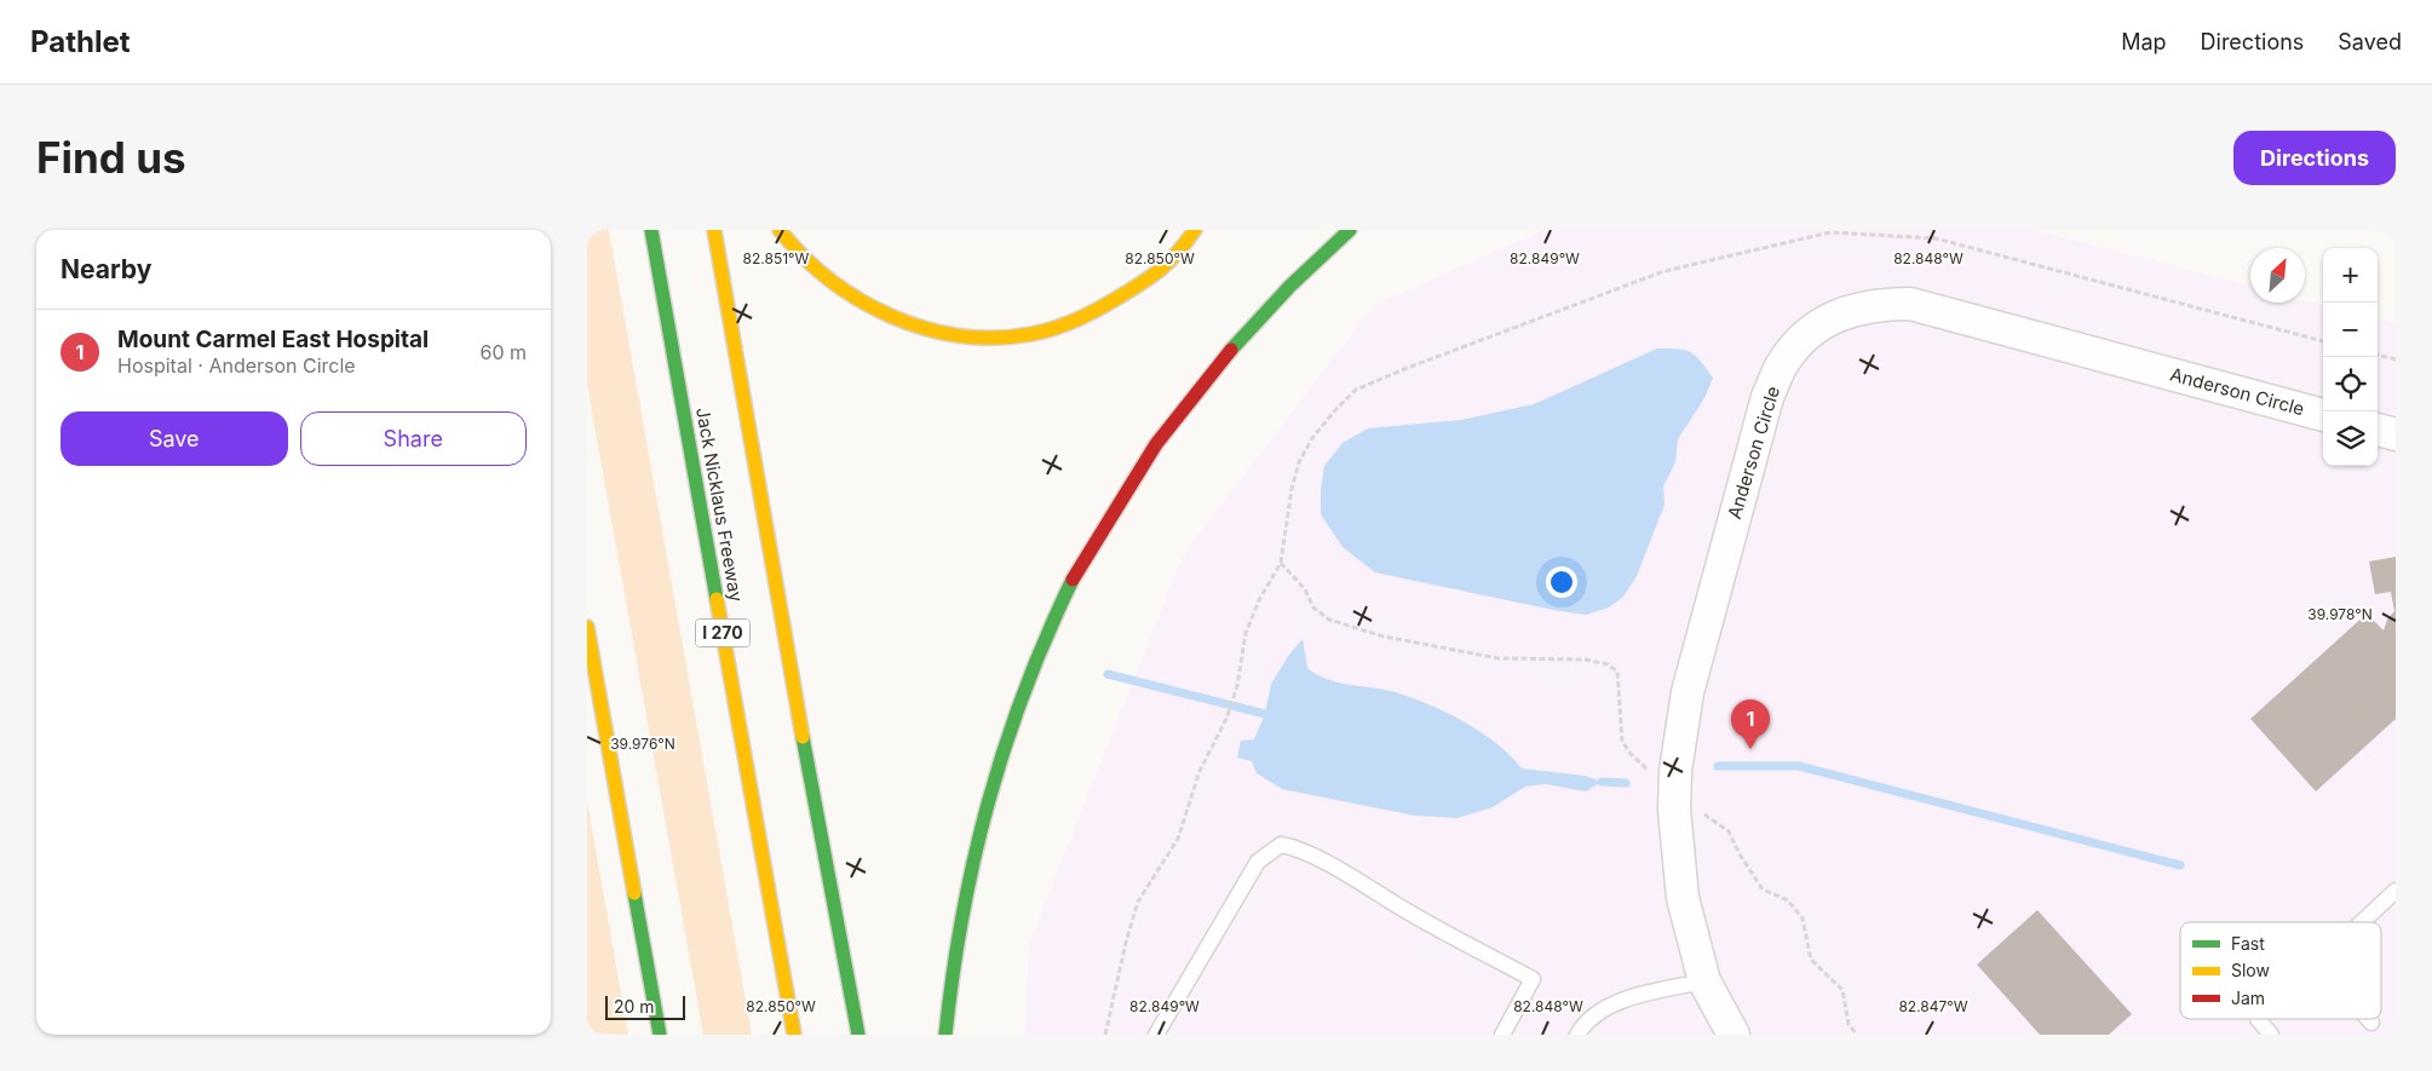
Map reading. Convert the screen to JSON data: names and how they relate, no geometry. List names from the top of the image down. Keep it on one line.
{"streets":{"highway":["Jack Nicklaus Freeway","I 270"],"street":["Anderson Circle"]},"legend":["Fast","Slow","Jam"],"scale_bar":"20 m","north":"top right","page":{"header":"Pathlet","nav":["Map","Directions","Saved"],"buttons":["Directions",["Save","Share"]],"title":"Find us","heading":"Nearby","map_buttons":["+","−"],"list":[{"mark":"1","name":"Mount Carmel East Hospital","note":"Hospital · Anderson Circle","value":"60 m"}],"pins":"1","scale":"20 m"},"coordinates":["82.851°W","82.850°W","82.849°W","82.848°W","39.978°N","39.976°N","82.847°W"]}
